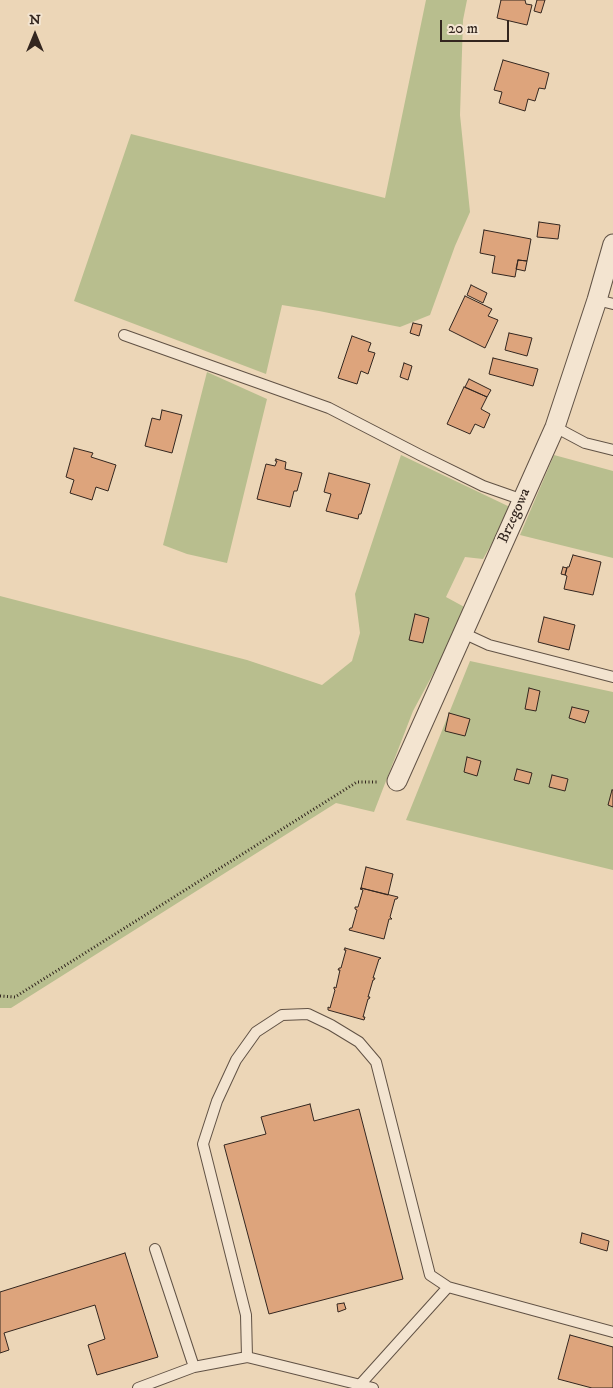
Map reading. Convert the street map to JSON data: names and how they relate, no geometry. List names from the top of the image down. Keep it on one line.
{"streets":{"street":["Brzegowa"]},"scale_bar":"20 m","north":"top"}
